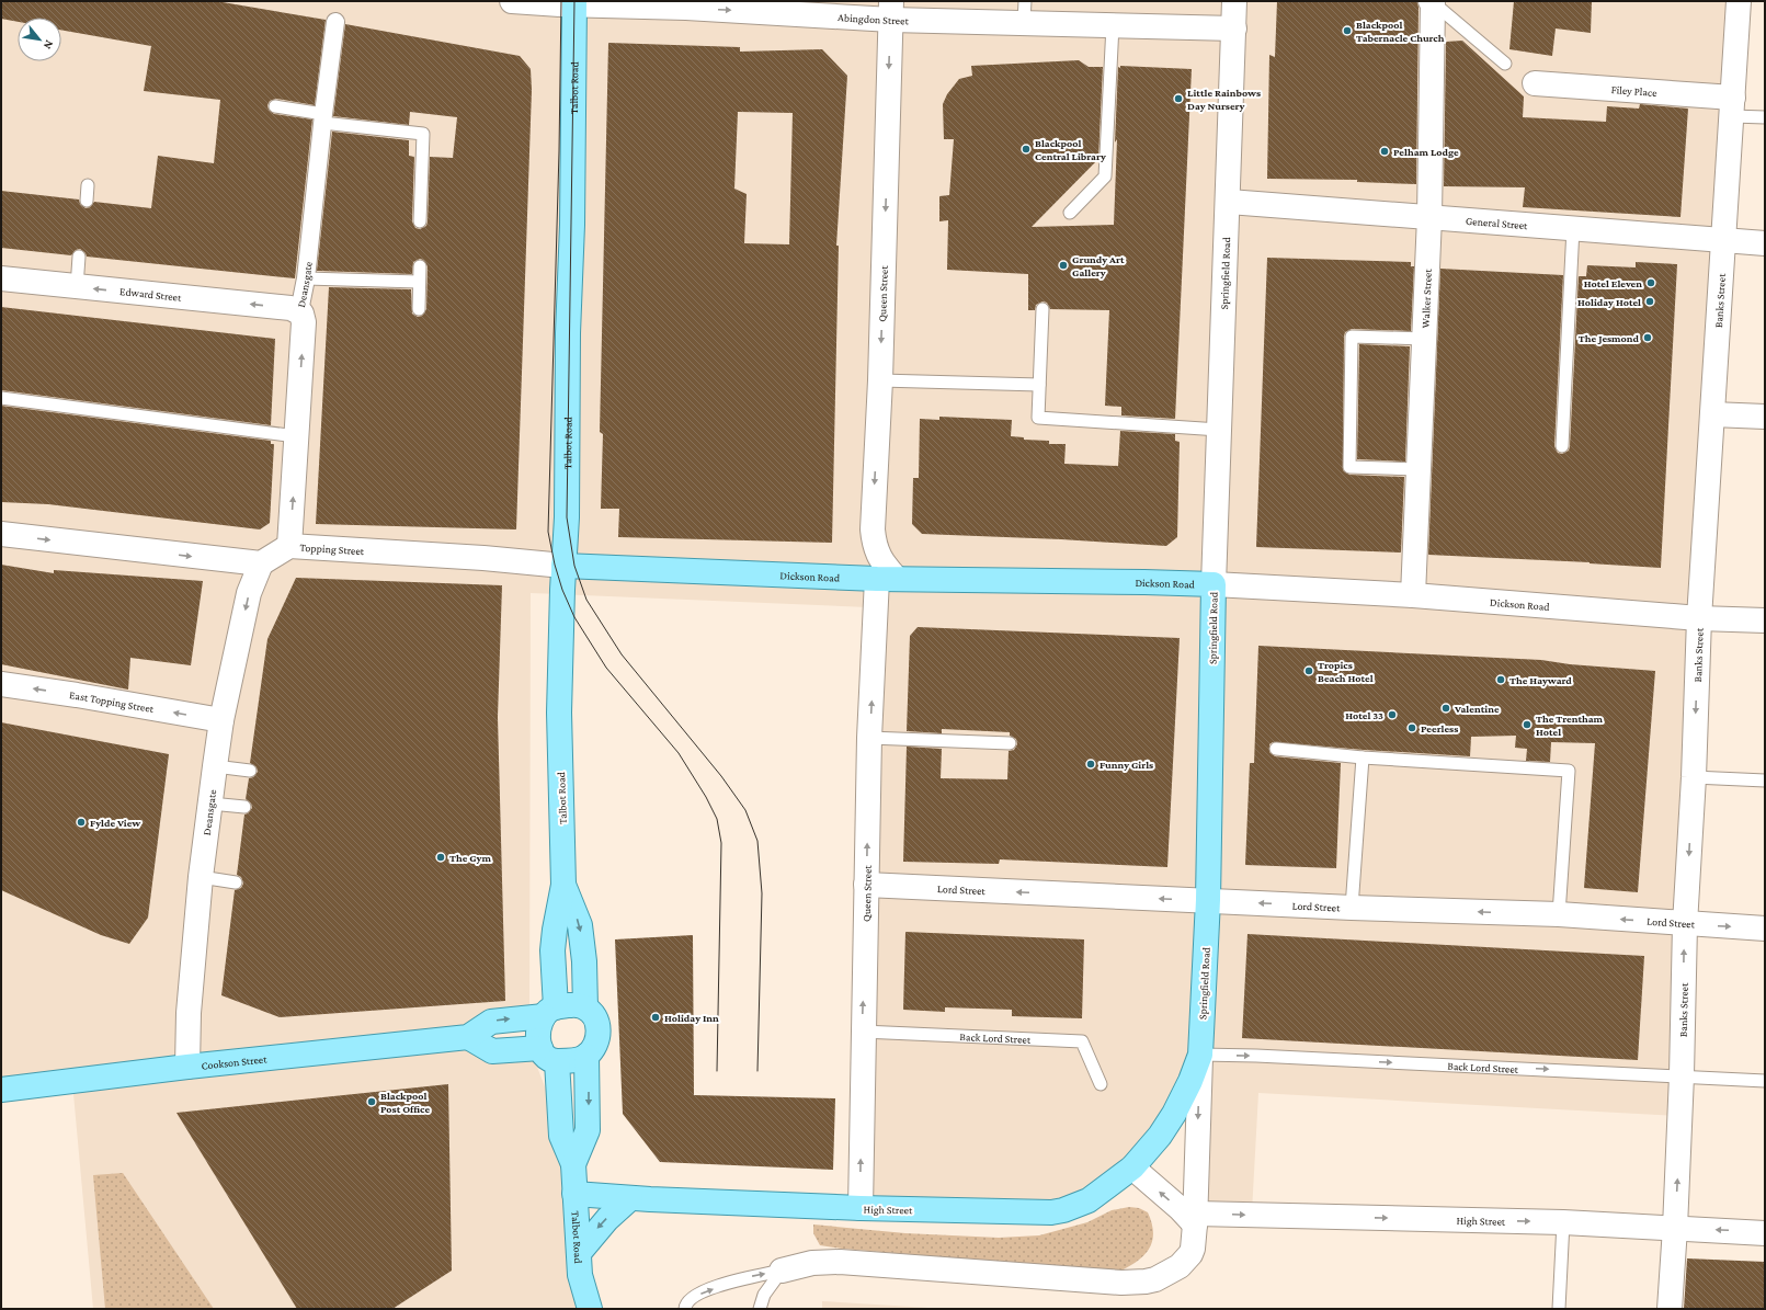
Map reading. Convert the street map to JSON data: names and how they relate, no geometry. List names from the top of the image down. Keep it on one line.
{"streets":{"main road":["Talbot Road","Springfield Road","Dickson Road","Cookson Street","High Street"],"street":["Abingdon Street","Filey Place","General Street","Deansgate","Edward Street","Queen Street","Walker Street","Banks Street","Topping Street","East Topping Street","Lord Street"],"lane":["Back Lord Street"]},"crossings":[["Abingdon Street","Talbot Road"],["Abingdon Street","Springfield Road"],["Abingdon Street","Queen Street"],["Talbot Road","Topping Street"],["Talbot Road","Dickson Road"],["Talbot Road","Cookson Street"],["Talbot Road","High Street"],["Filey Place","Banks Street"],["General Street","Springfield Road"],["General Street","Walker Street"],["General Street","Banks Street"],["Springfield Road","Dickson Road"],["Springfield Road","Lord Street"],["Springfield Road","Back Lord Street"],["Springfield Road","High Street"],["Deansgate","Edward Street"],["Deansgate","Topping Street"],["Deansgate","East Topping Street"],["Deansgate","Cookson Street"],["Queen Street","Dickson Road"],["Queen Street","Lord Street"],["Queen Street","Back Lord Street"],["Queen Street","High Street"],["Walker Street","Dickson Road"],["Banks Street","Dickson Road"],["Banks Street","Lord Street"],["Banks Street","Back Lord Street"],["Banks Street","High Street"],["Topping Street","Dickson Road"],["Back Lord Street","High Street"]],"one_way":["Abingdon Street","Edward Street","Lord Street","Back Lord Street"],"places":["Blackpool Tabernacle Church","Little Rainbows Day Nursery","Blackpool Central Library","Pelham Lodge","Grundy Art Gallery","Hotel Eleven","Holiday Hotel","The Jesmond","Tropics Beach Hotel","The Hayward","Valentine","Hotel 33","The Trentham Hotel","Peerless","Funny Girls","Fylde View","The Gym","Holiday Inn","Blackpool Post Office"],"north":"bottom right"}
